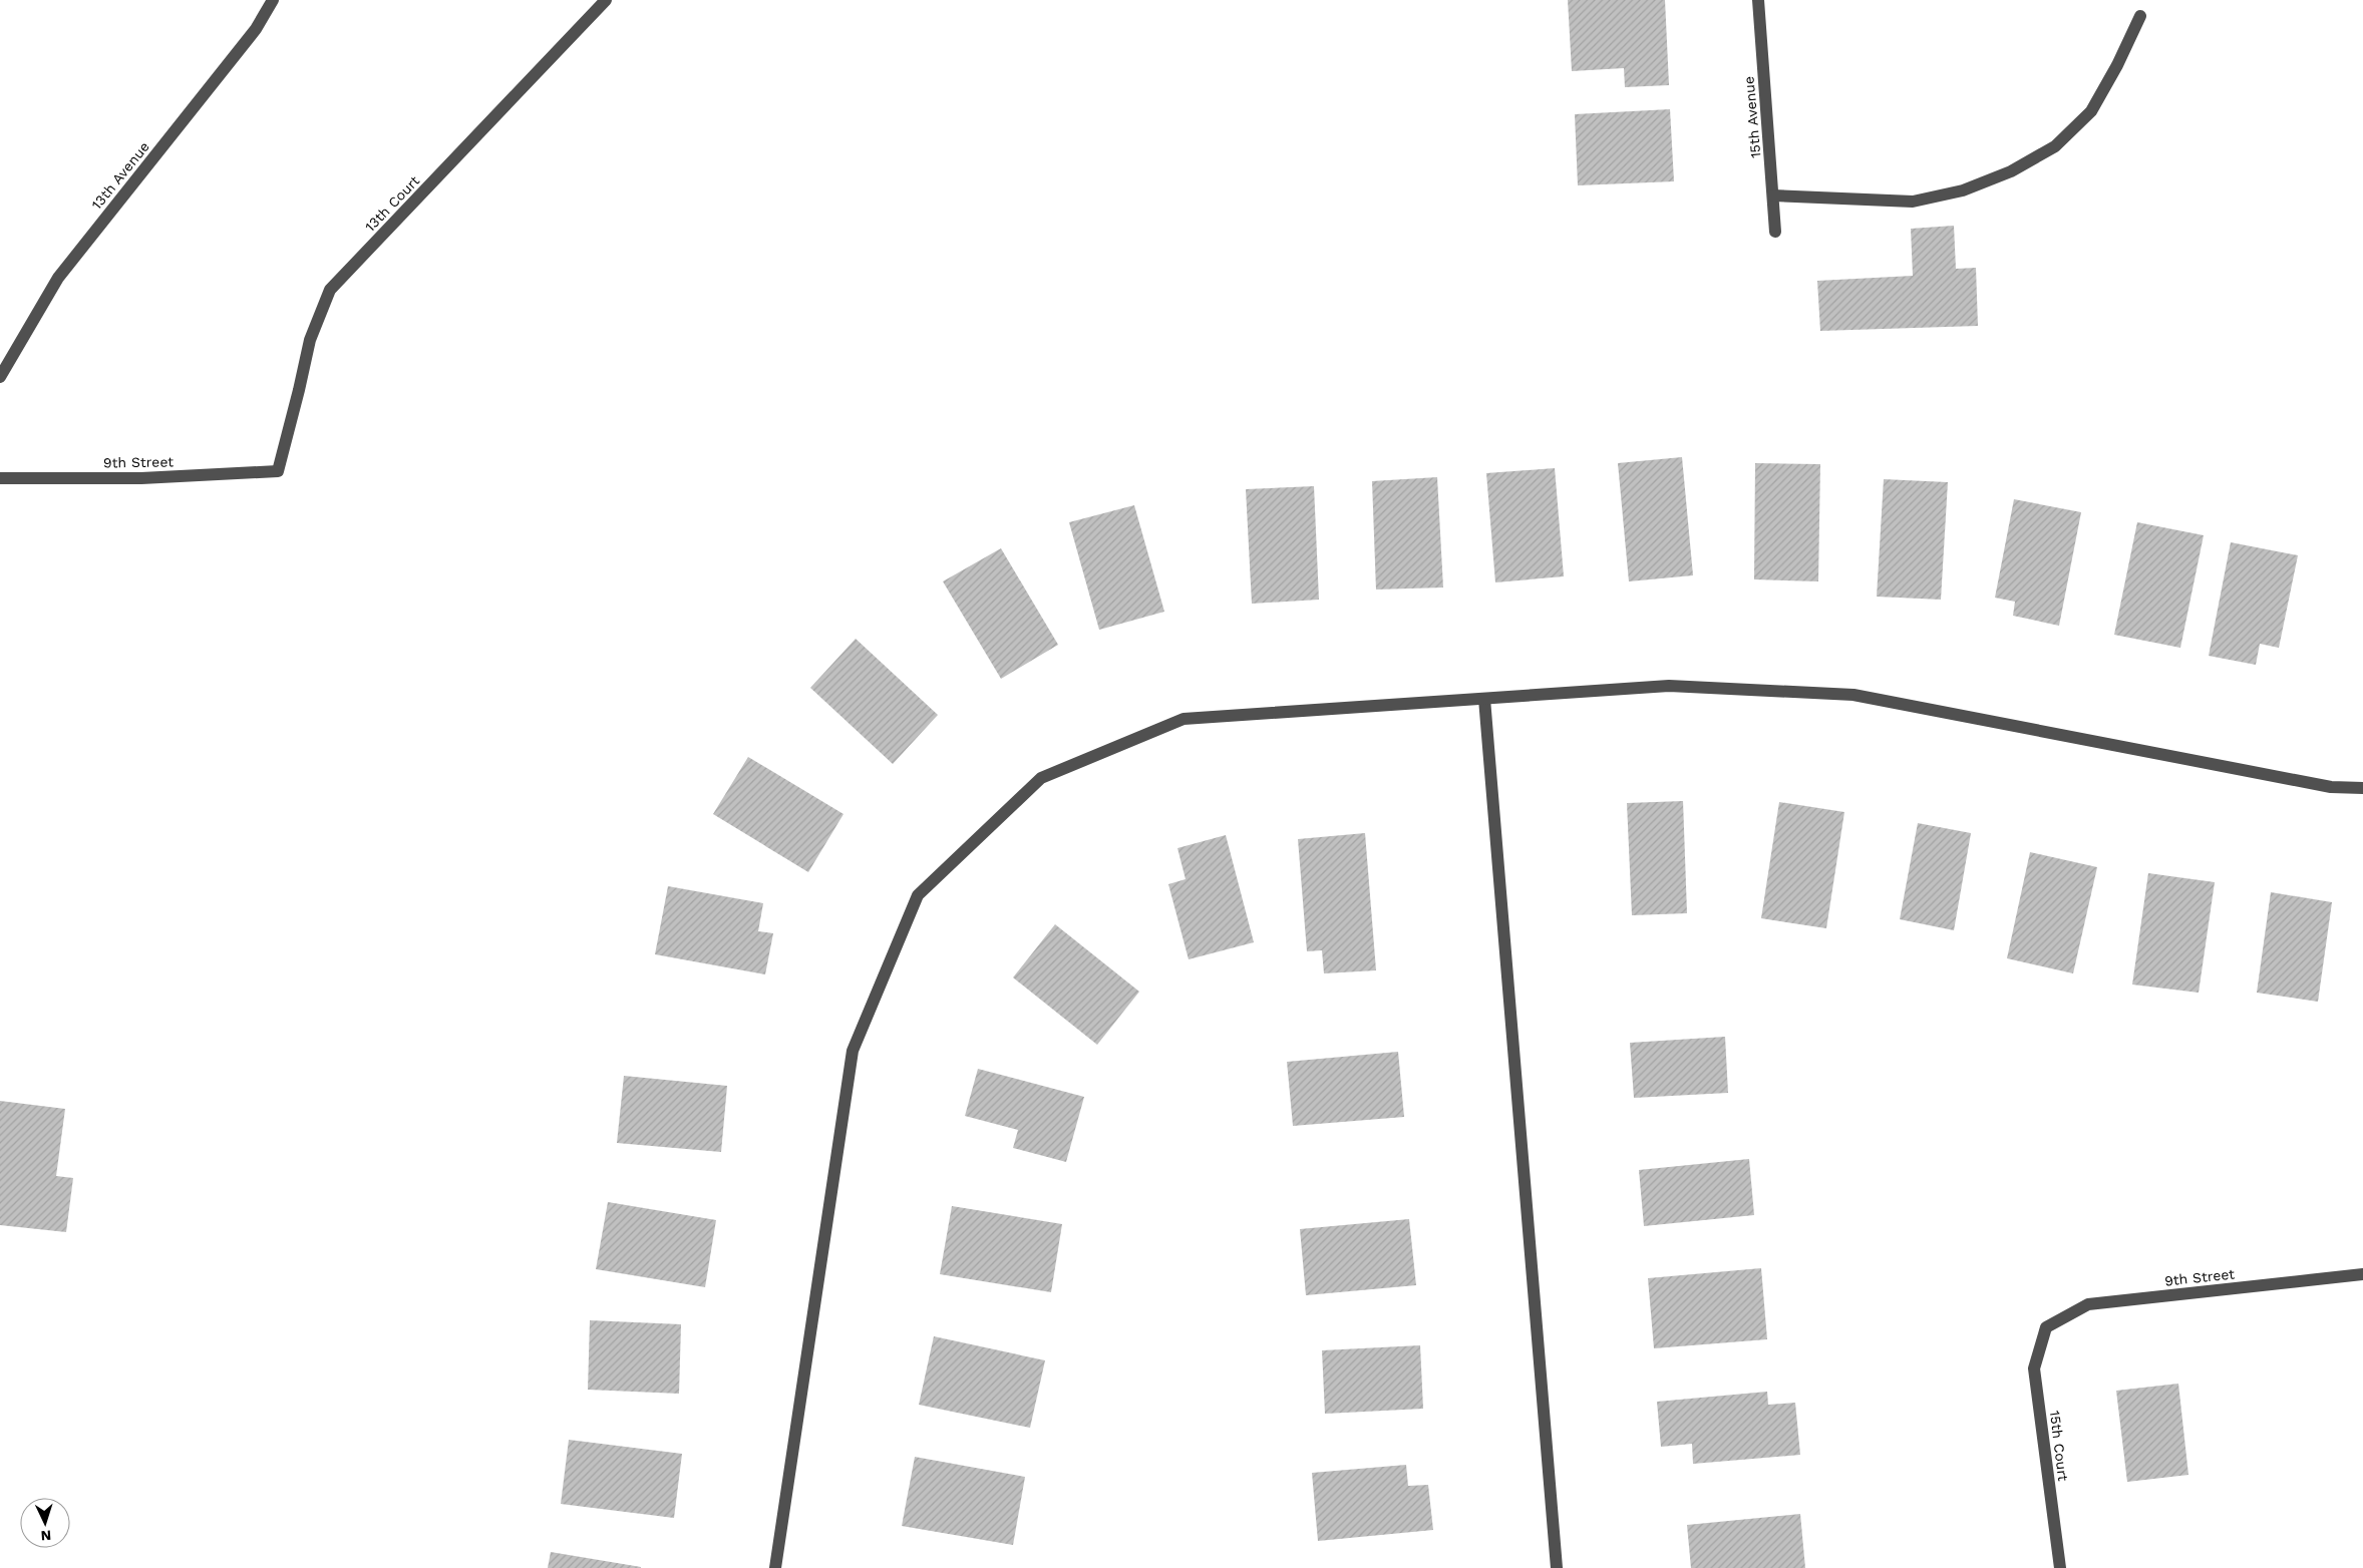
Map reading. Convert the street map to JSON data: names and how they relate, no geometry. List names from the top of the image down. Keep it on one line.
{"streets":{"street":["15th Avenue","13th Avenue","13th Court","9th Street","15th Court"]},"crossings":[["13th Court","9th Street"],["9th Street","15th Court"]],"north":"bottom"}
